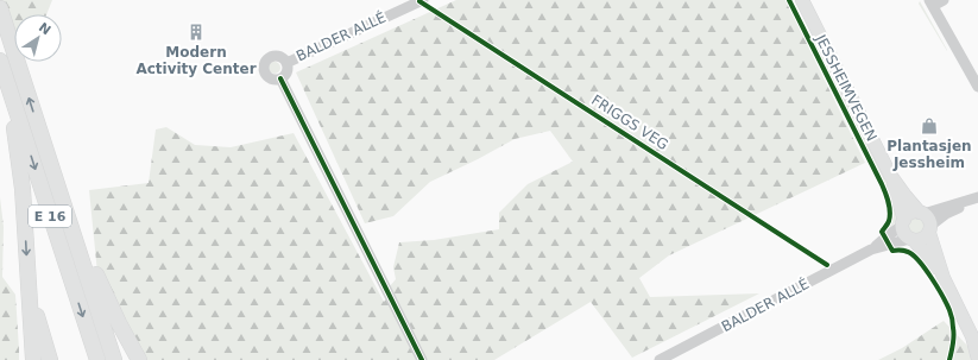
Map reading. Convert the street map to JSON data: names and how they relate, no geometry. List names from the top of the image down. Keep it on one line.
{"streets":{"highway":["E 16"],"main road":["JESSHEIMVEGEN"],"street":["BALDER ALLÉ"],"cycle path":["FRIGGS VEG"]},"crossings":[["BALDER ALLÉ","JESSHEIMVEGEN"]],"places":{"building":["Modern Activity Center"],"shop":["Plantasjen Jessheim"]},"north":"top right"}
